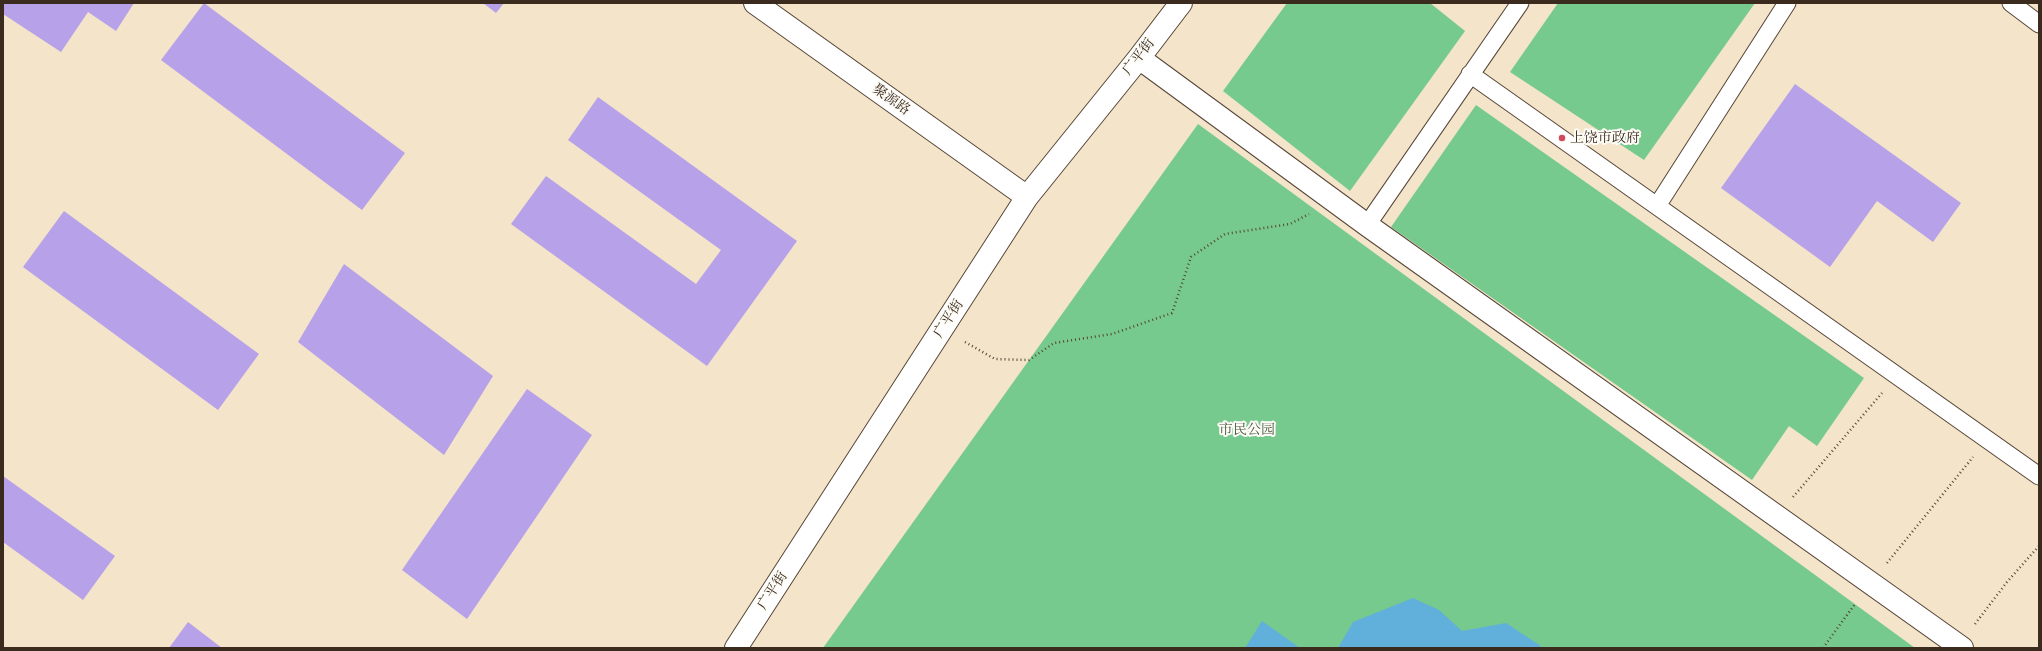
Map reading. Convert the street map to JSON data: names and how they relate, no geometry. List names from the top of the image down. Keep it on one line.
{"streets":{"street":["广平街","聚源路"]},"crossings":[["广平街","聚源路"]],"parks":["市民公园"],"places":["上饶市政府"]}
